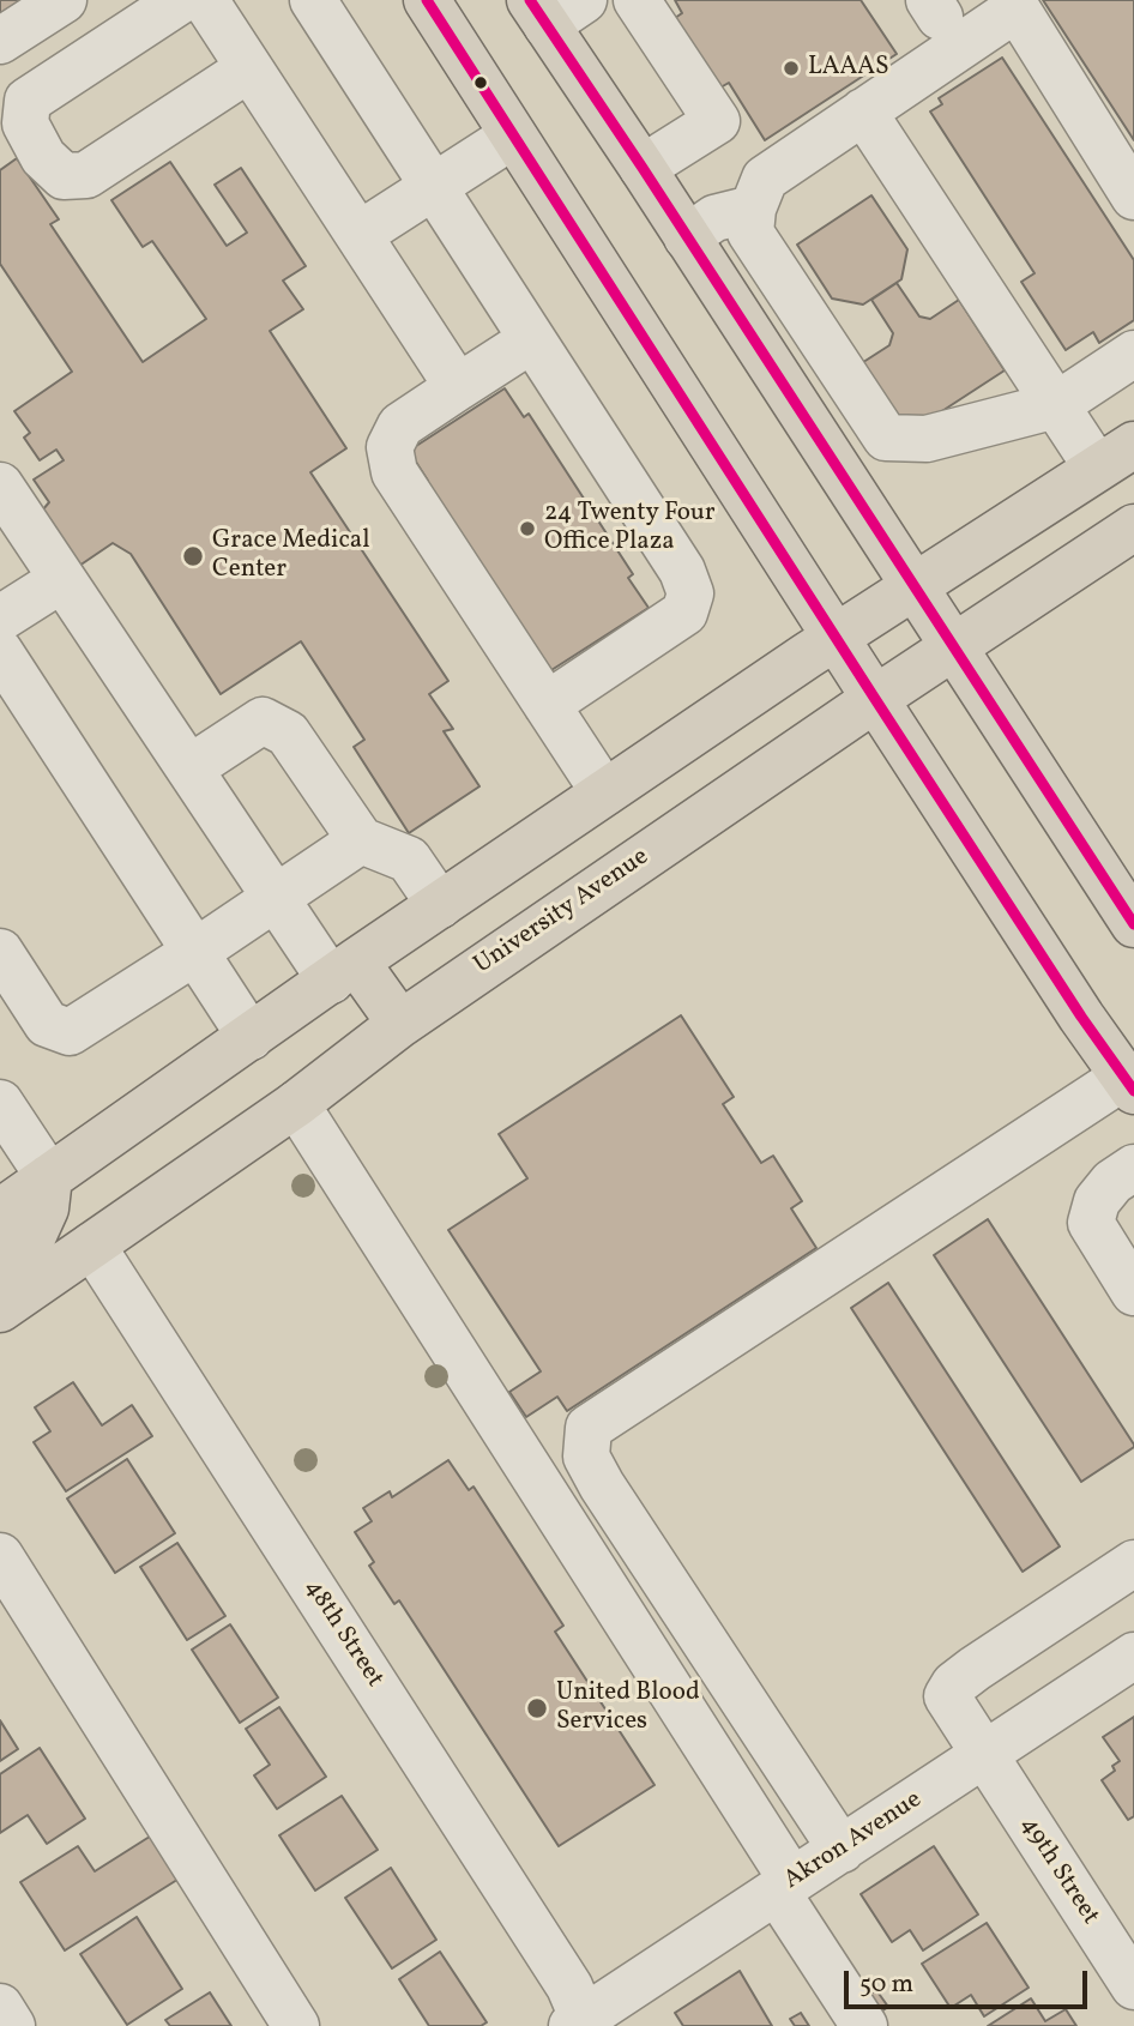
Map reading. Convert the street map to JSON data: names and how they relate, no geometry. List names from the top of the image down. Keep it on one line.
{"streets":{"main road":["University Avenue"],"street":["48th Street","Akron Avenue","49th Street"]},"crossings":[["University Avenue","48th Street"],["48th Street","Akron Avenue"],["Akron Avenue","49th Street"]],"places":["LAAAS","24 Twenty Four Office Plaza","Grace Medical Center","United Blood Services"],"scale_bar":"50 m"}
